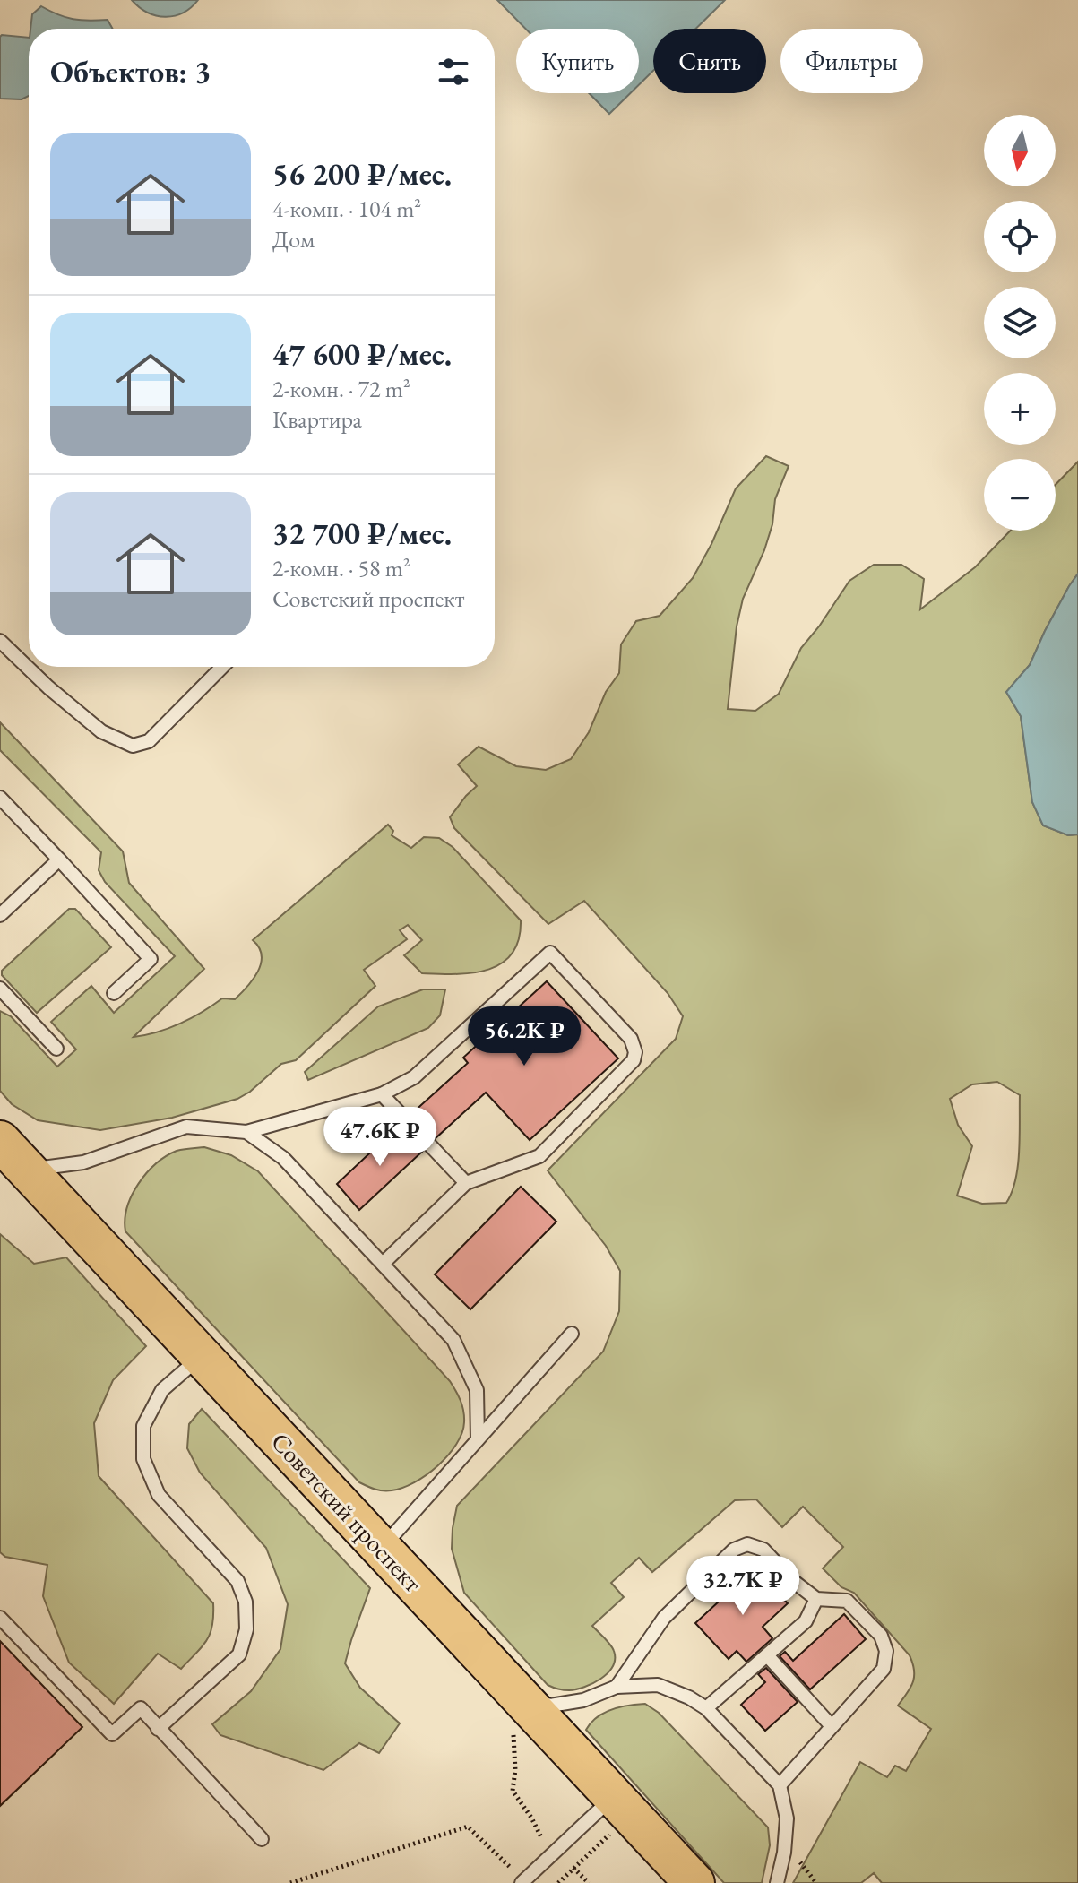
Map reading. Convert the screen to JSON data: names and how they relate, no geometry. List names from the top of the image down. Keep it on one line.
{"streets":{"main road":["Советский проспект"]},"north":"bottom","page":{"chip":["Купить","Снять","Фильтры"],"heading":"Объектов: 3","map_buttons":["+","−"],"list":[{"name":"56 200 ₽/мес.","note":"4-комн. · 104 m² · Дом"},{"name":"47 600 ₽/мес.","note":"2-комн. · 72 m² · Квартира"},{"name":"32 700 ₽/мес.","note":"2-комн. · 58 m² · Советский проспект"}],"price":["56.2K ₽","47.6K ₽","32.7K ₽"]}}
